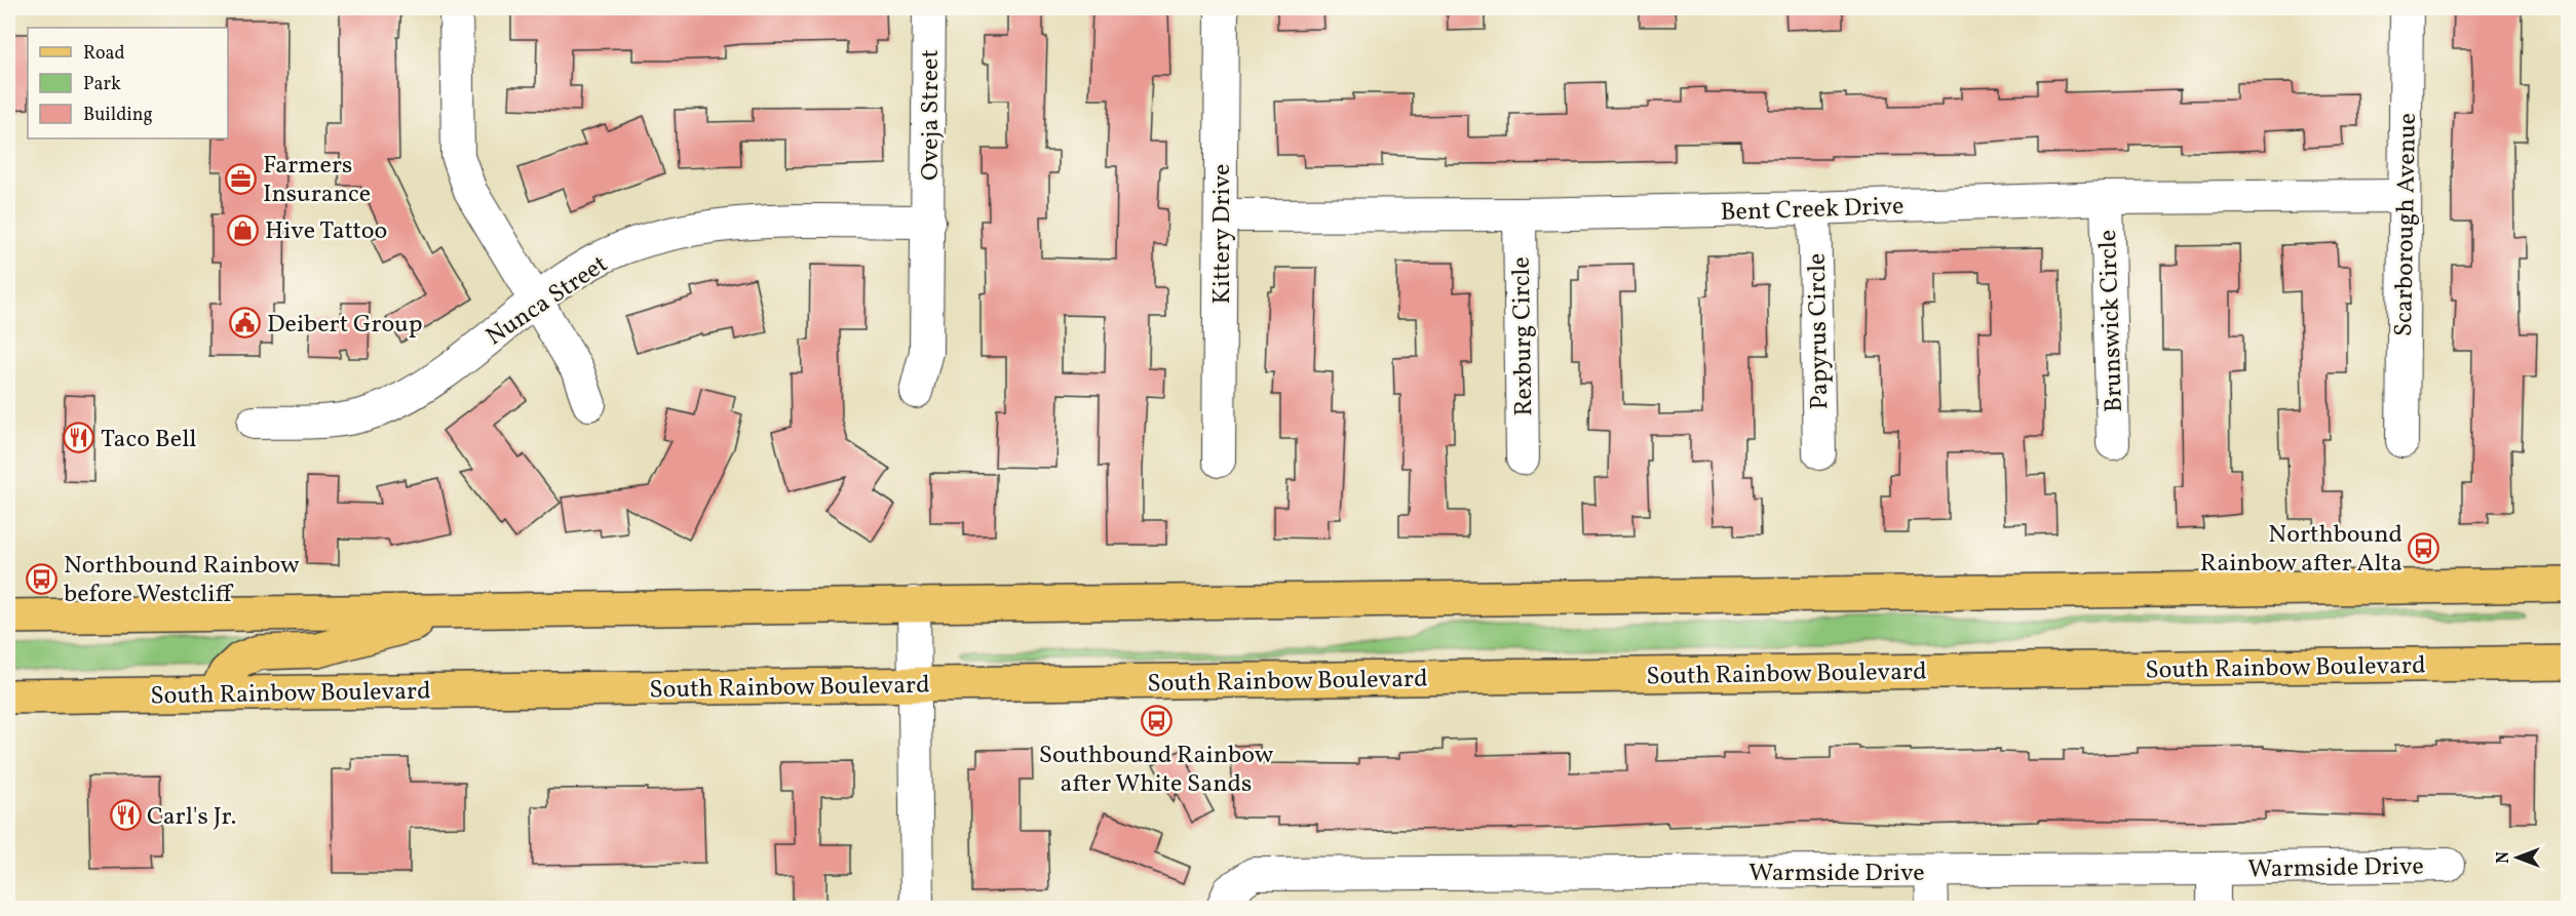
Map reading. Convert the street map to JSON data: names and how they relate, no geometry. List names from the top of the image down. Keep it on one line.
{"streets":{"main road":["South Rainbow Boulevard"],"street":["Oveja Street","Bent Creek Drive","Scarborough Avenue","Kittery Drive","Nunca Street","Brunswick Circle","Papyrus Circle","Rexburg Circle","Warmside Drive"]},"crossings":[["Oveja Street","Nunca Street"],["Bent Creek Drive","Scarborough Avenue"],["Bent Creek Drive","Kittery Drive"],["Bent Creek Drive","Brunswick Circle"],["Bent Creek Drive","Papyrus Circle"],["Bent Creek Drive","Rexburg Circle"]],"places":{"office":["Farmers Insurance"],"shop":["Hive Tattoo"],"public building":["Deibert Group"],"restaurant":["Taco Bell","Carl's Jr."],"bus stop":["Northbound Rainbow after Alta","Northbound Rainbow before Westcliff","Southbound Rainbow after White Sands"]},"legend":["Road","Park","Building"],"north":"left"}
